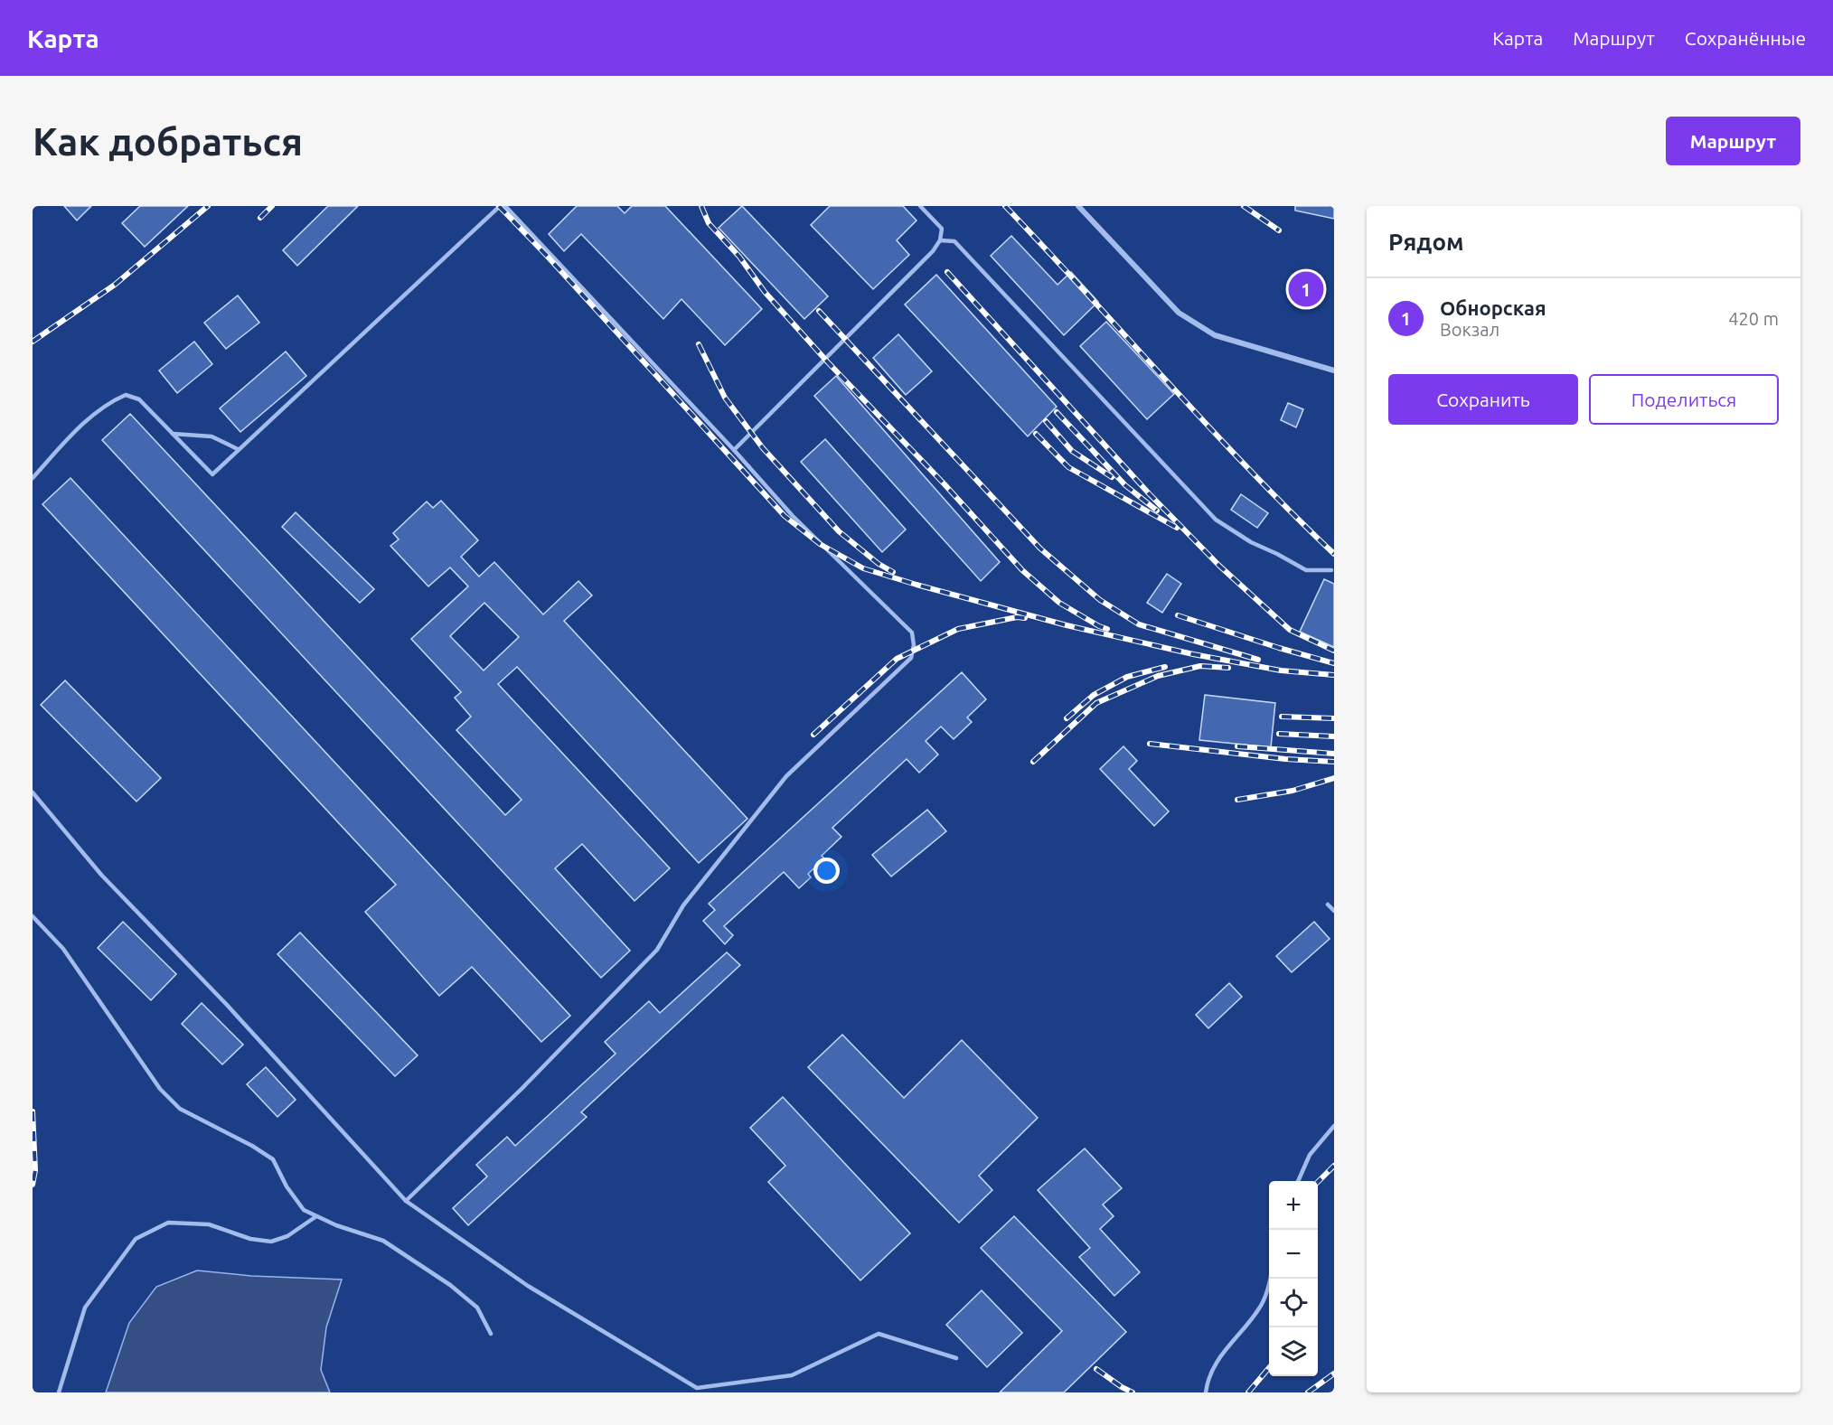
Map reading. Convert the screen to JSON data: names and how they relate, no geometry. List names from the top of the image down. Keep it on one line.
{"page":{"header":"Карта","nav":["Карта","Маршрут","Сохранённые"],"buttons":["Маршрут",["Сохранить","Поделиться"]],"title":"Как добраться","heading":"Рядом","pins":"1","list":[{"mark":"1","name":"Обнорская","note":"Вокзал","value":"420 m"}],"map_buttons":["+","−"]}}
